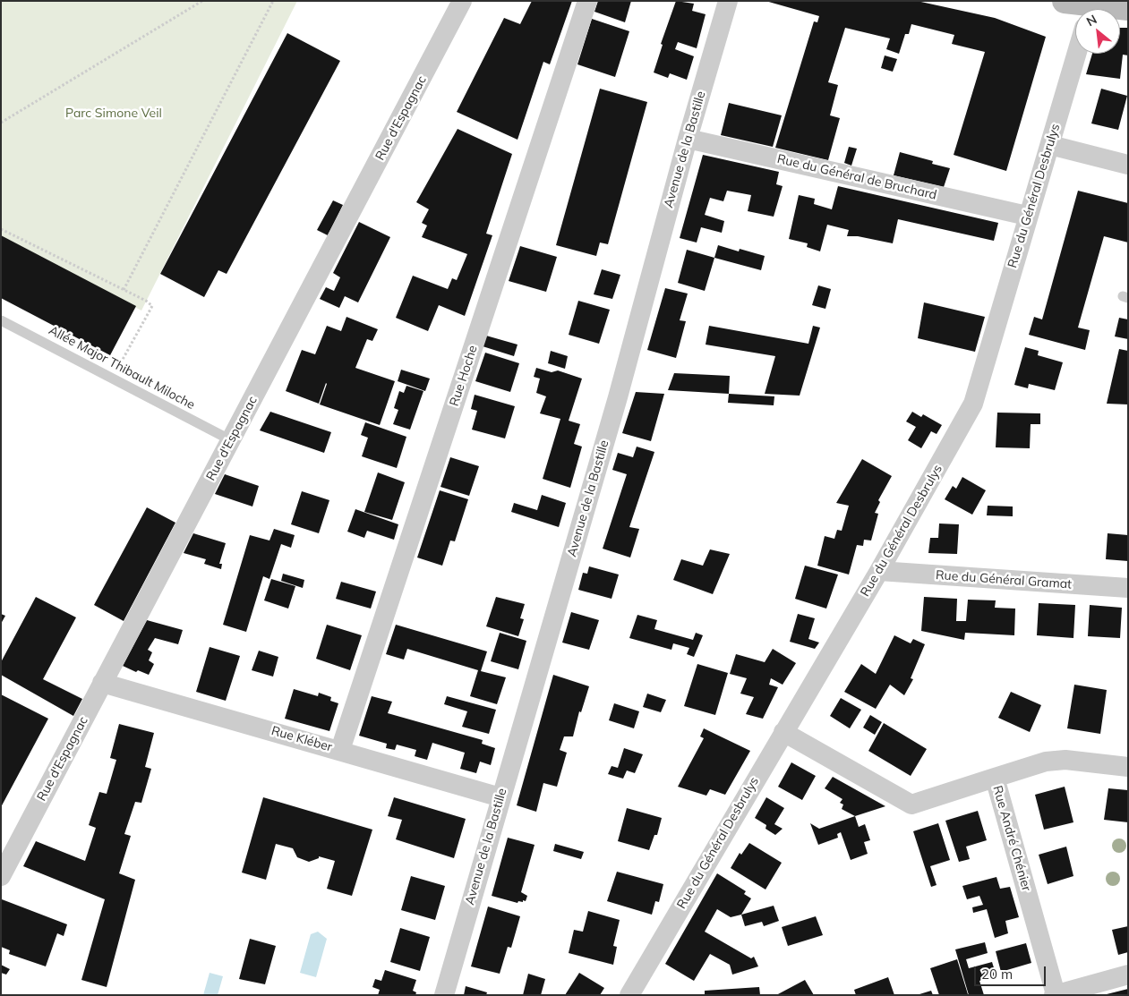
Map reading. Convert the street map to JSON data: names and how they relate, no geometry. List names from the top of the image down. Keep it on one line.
{"streets":{"street":["Rue d'Espagnac","Avenue de la Bastille","Rue du Général de Bruchard","Rue du Général Desbrulys","Rue Hoche","Rue du Général Gramat","Rue Kléber","Rue André Chénier"],"lane":["Allée Major Thibault Miloche"]},"crossings":[["Rue d'Espagnac","Allée Major Thibault Miloche"],["Rue d'Espagnac","Rue Kléber"],["Avenue de la Bastille","Rue du Général de Bruchard"],["Avenue de la Bastille","Rue Kléber"],["Rue du Général de Bruchard","Rue du Général Desbrulys"],["Rue du Général Desbrulys","Rue du Général Gramat"],["Rue du Général Desbrulys","Rue André Chénier"],["Rue Hoche","Rue Kléber"]],"parks":["Parc Simone Veil"],"scale_bar":"20 m","north":"top left"}
